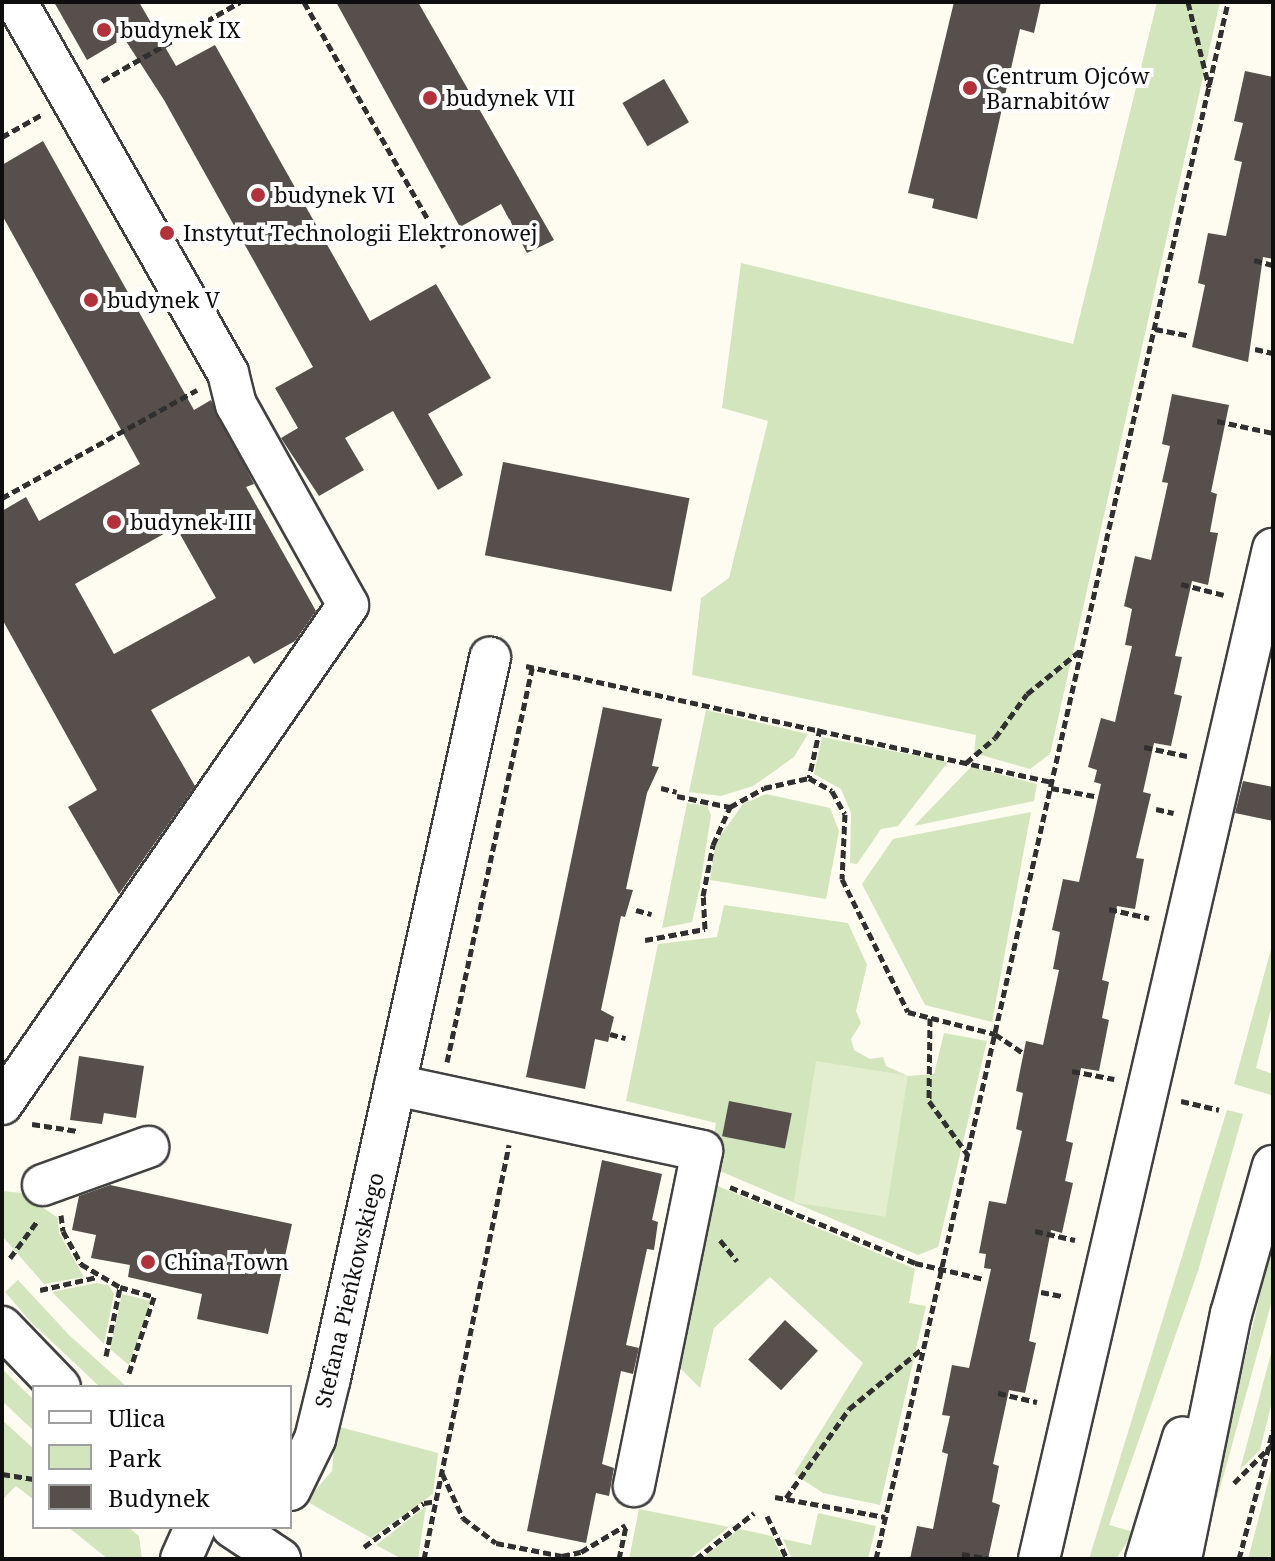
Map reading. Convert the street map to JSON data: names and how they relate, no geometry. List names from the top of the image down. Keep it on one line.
{"streets":{"street":["Stefana Pieńkowskiego"]},"places":["budynek IX","Centrum Ojców Barnabitów","budynek VII","budynek VI","Instytut Technologii Elektronowej","budynek V","budynek III","China Town"],"legend":["Ulica","Park","Budynek"]}
